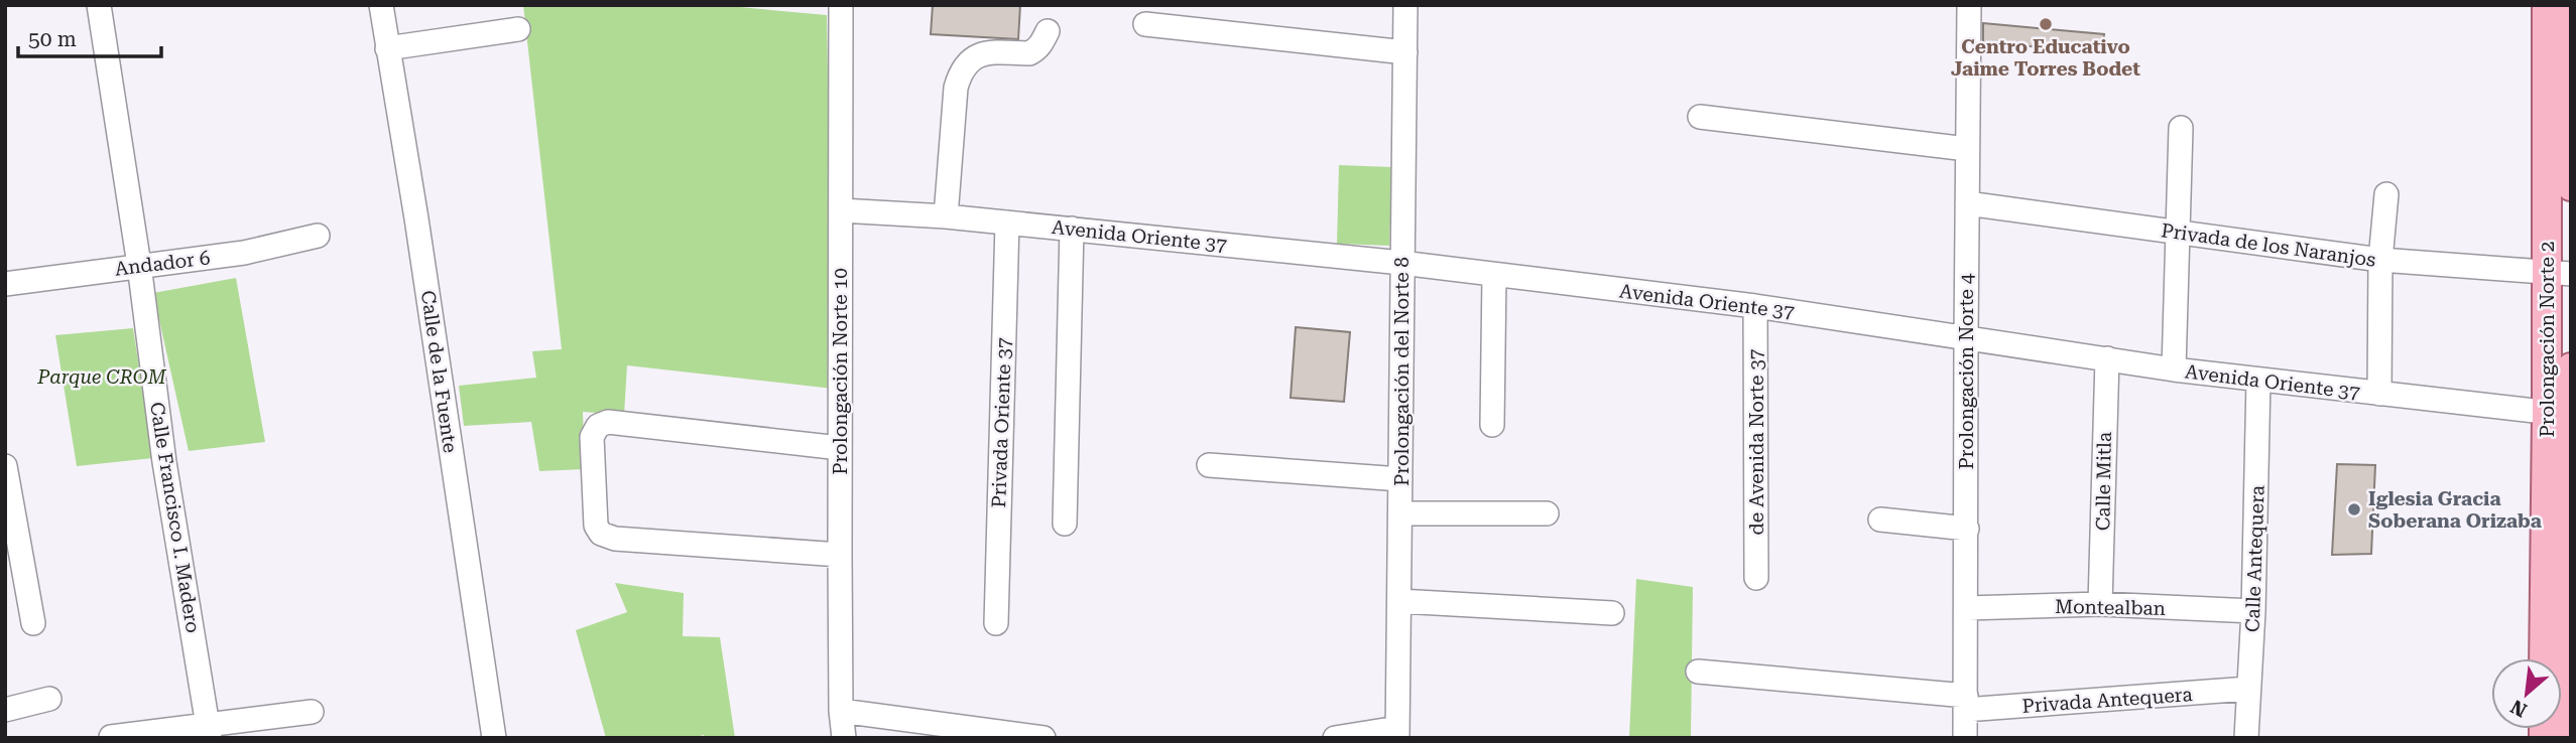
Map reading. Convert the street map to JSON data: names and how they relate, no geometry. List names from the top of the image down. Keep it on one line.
{"streets":{"main road":["Prolongación Norte 2"],"street":["Avenida Oriente 37","Privada de los Naranjos","Andador 6","Calle de la Fuente","Prolongación Norte 10","Prolongación del Norte 8","Prolongación Norte 4","Privada Oriente 37","de Avenida Norte 37","Calle Mitla","Calle Francisco I. Madero","Calle Antequera","Montealban","Privada Antequera"]},"crossings":[["Avenida Oriente 37","Prolongación Norte 2"],["Avenida Oriente 37","Prolongación Norte 10"],["Avenida Oriente 37","Prolongación del Norte 8"],["Avenida Oriente 37","Prolongación Norte 4"],["Avenida Oriente 37","Privada Oriente 37"],["Avenida Oriente 37","de Avenida Norte 37"],["Avenida Oriente 37","Calle Mitla"],["Avenida Oriente 37","Calle Antequera"],["Privada de los Naranjos","Prolongación Norte 2"],["Privada de los Naranjos","Prolongación Norte 4"],["Andador 6","Calle Francisco I. Madero"],["Prolongación Norte 4","Montealban"],["Prolongación Norte 4","Privada Antequera"],["Calle Mitla","Montealban"],["Calle Antequera","Montealban"],["Calle Antequera","Privada Antequera"]],"parks":["Parque CROM"],"places":["Centro Educativo Jaime Torres Bodet","Iglesia Gracia Soberana Orizaba"],"scale_bar":"50 m","north":"bottom left"}
